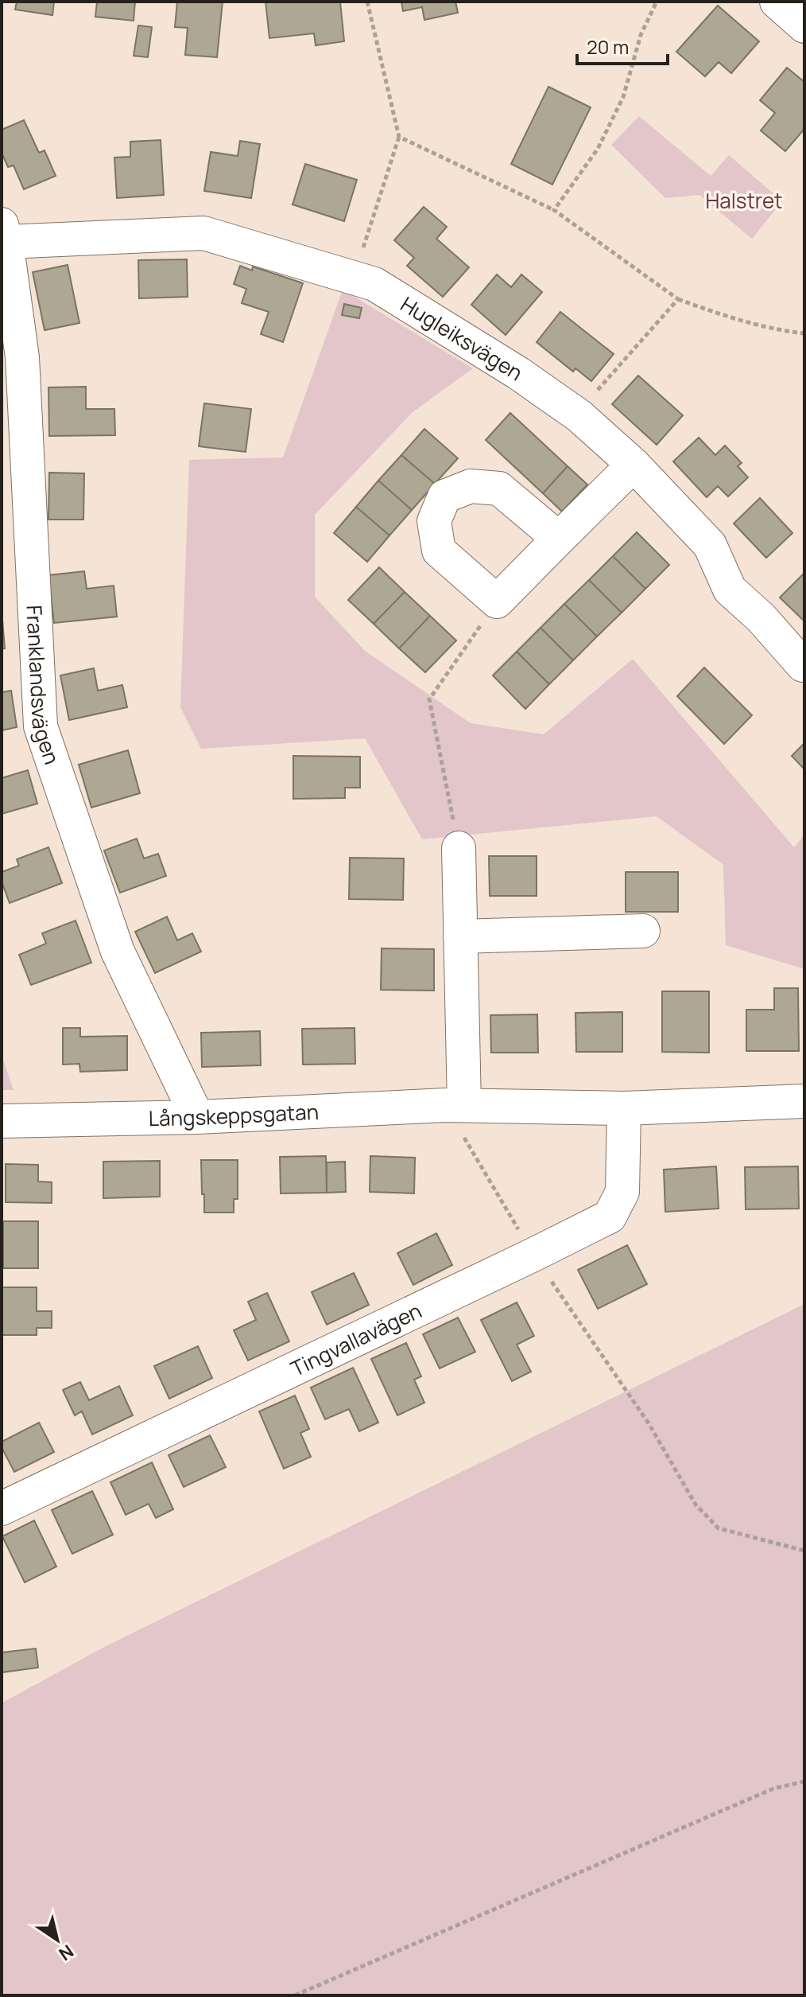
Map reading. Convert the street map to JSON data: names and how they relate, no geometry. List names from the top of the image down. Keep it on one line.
{"streets":{"street":["Hugleiksvägen","Franklandsvägen","Långskeppsgatan","Tingvallavägen"]},"crossings":[["Hugleiksvägen","Franklandsvägen"],["Franklandsvägen","Långskeppsgatan"],["Långskeppsgatan","Tingvallavägen"]],"parks":["Halstret"],"scale_bar":"20 m","north":"bottom right"}
